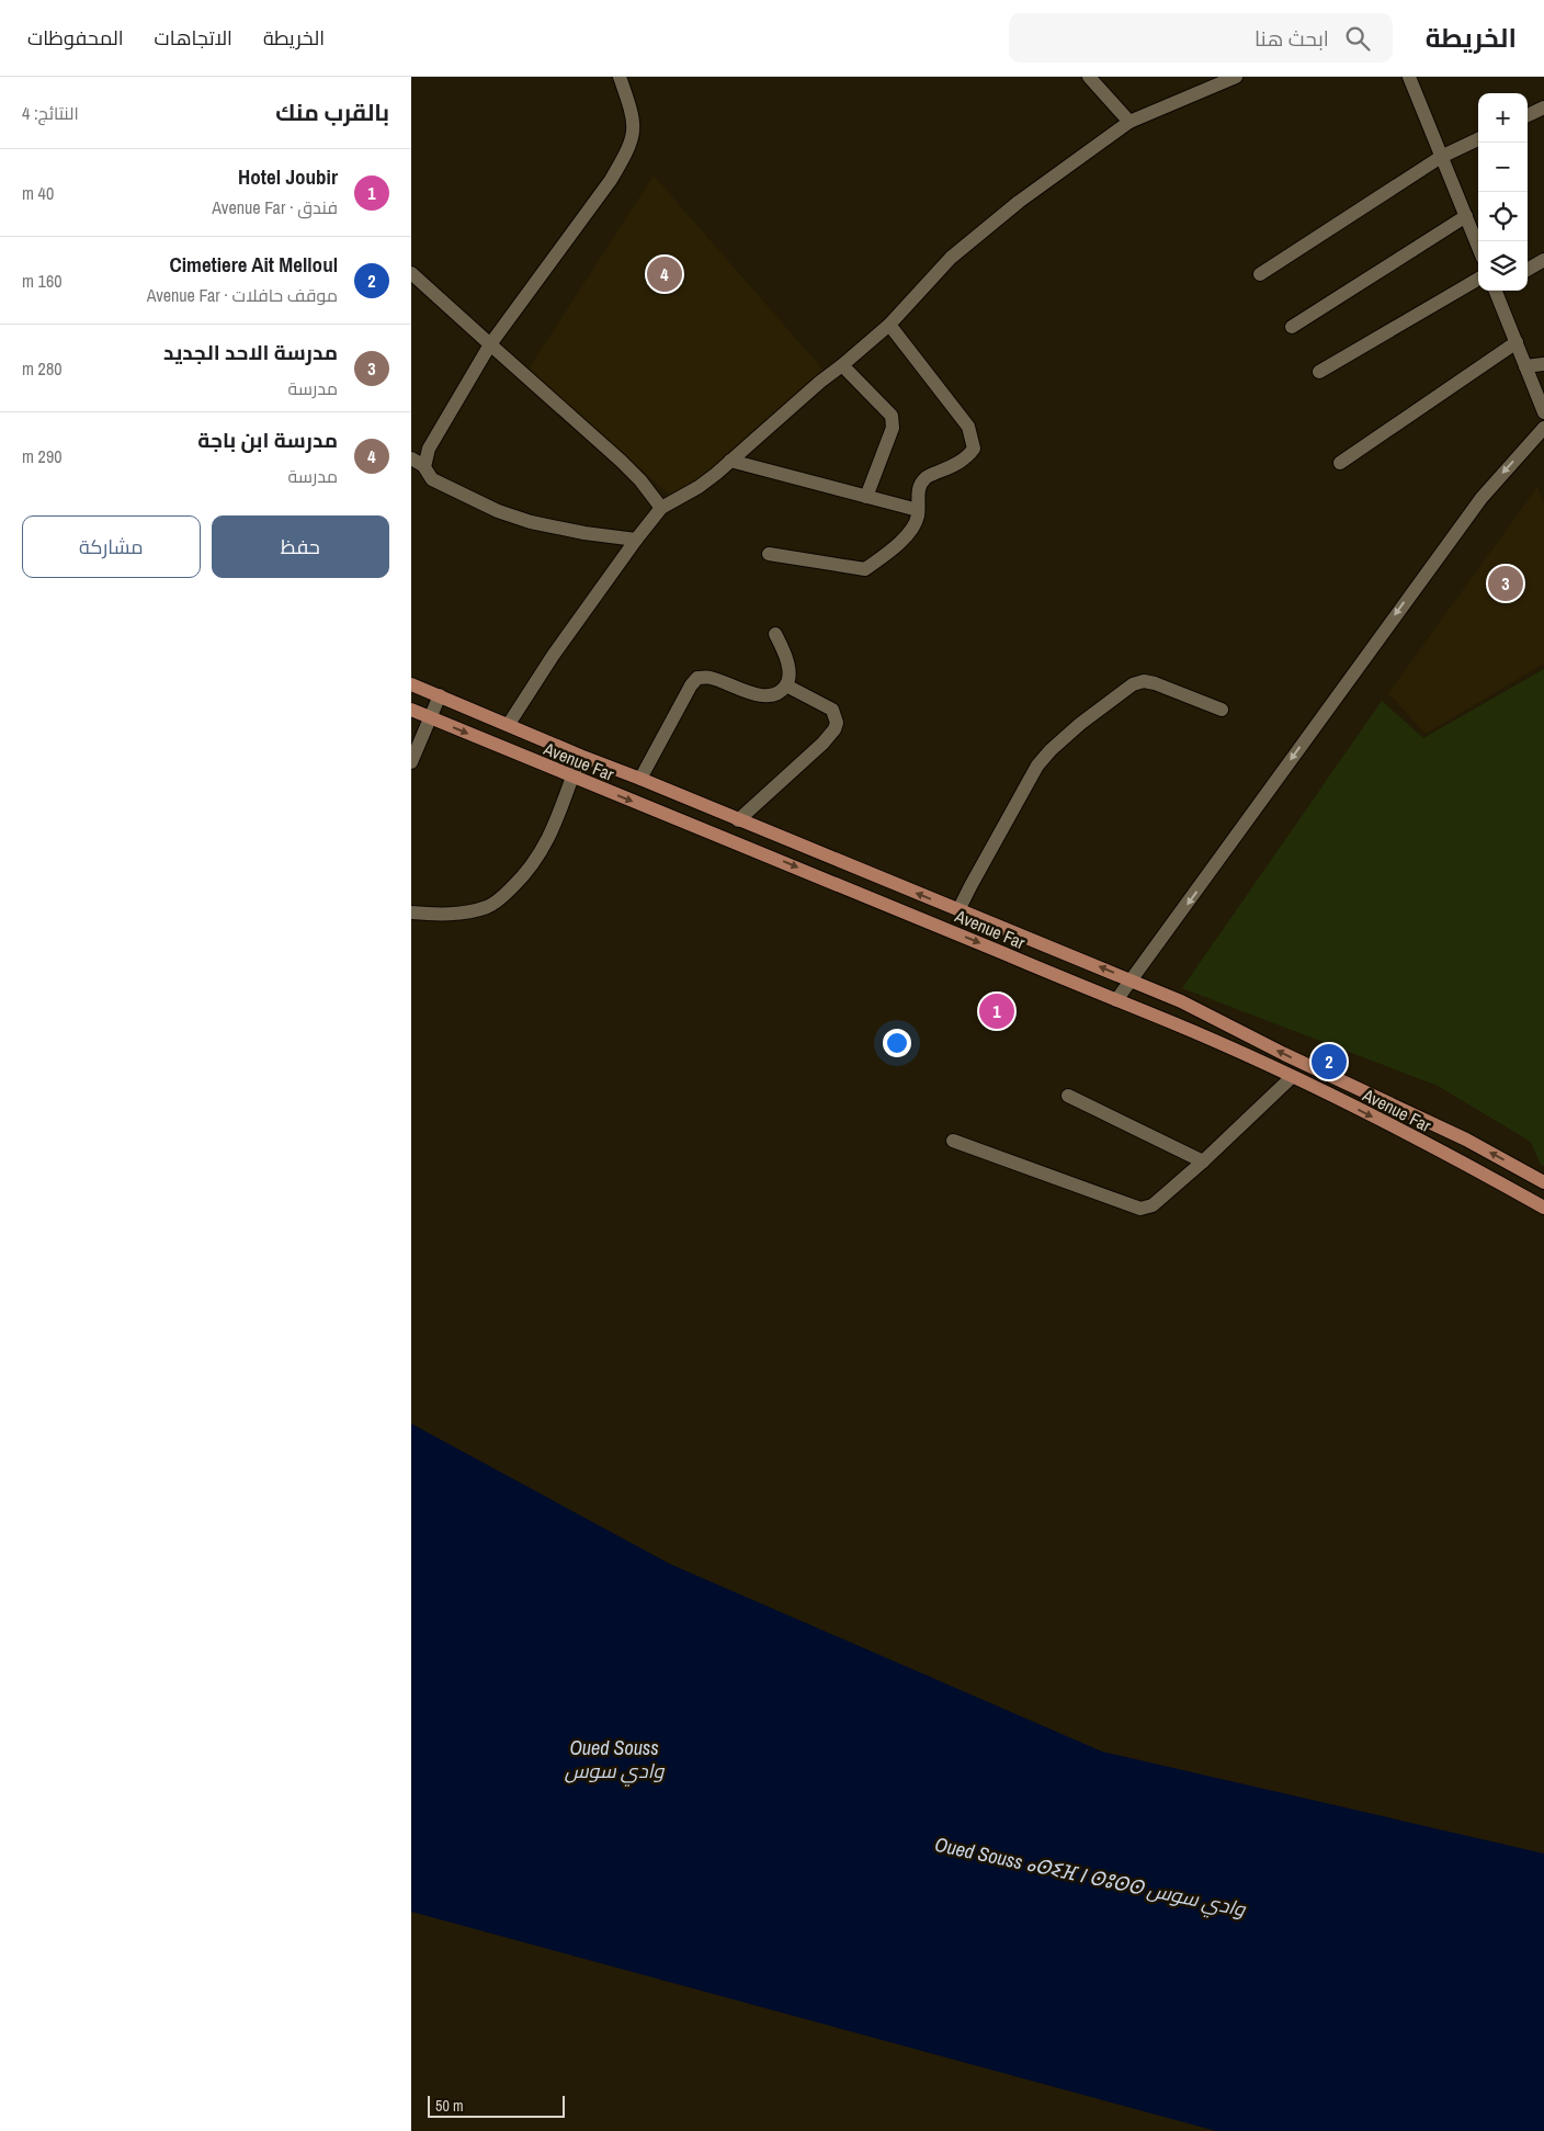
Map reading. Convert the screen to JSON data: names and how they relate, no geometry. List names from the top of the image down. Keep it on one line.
{"streets":{"main road":["Avenue Far"]},"water":["Oued Souss وادي سوس","Oued Souss ⴰⵙⵉⴼ ⵏ ⵙⵓⵙⵙ وادي سوس"],"scale_bar":"50 m","page":{"header":"الخريطة","search":"ابحث هنا","nav":["الخريطة","الاتجاهات","المحفوظات"],"heading":["بالقرب منك","النتائج: 4"],"map_buttons":["+","−"],"list":[{"mark":"1","name":"Hotel Joubir","note":"فندق · Avenue Far","value":"40 m"},{"mark":"2","name":"Cimetiere Ait Melloul","note":"موقف حافلات · Avenue Far","value":"160 m"},{"mark":"3","name":"مدرسة الاحد الجديد","note":"مدرسة","value":"280 m"},{"mark":"4","name":"مدرسة ابن باجة","note":"مدرسة","value":"290 m"}],"pins":["4","3","1","2"],"buttons":["حفظ","مشاركة"],"scale":"50 m"}}
